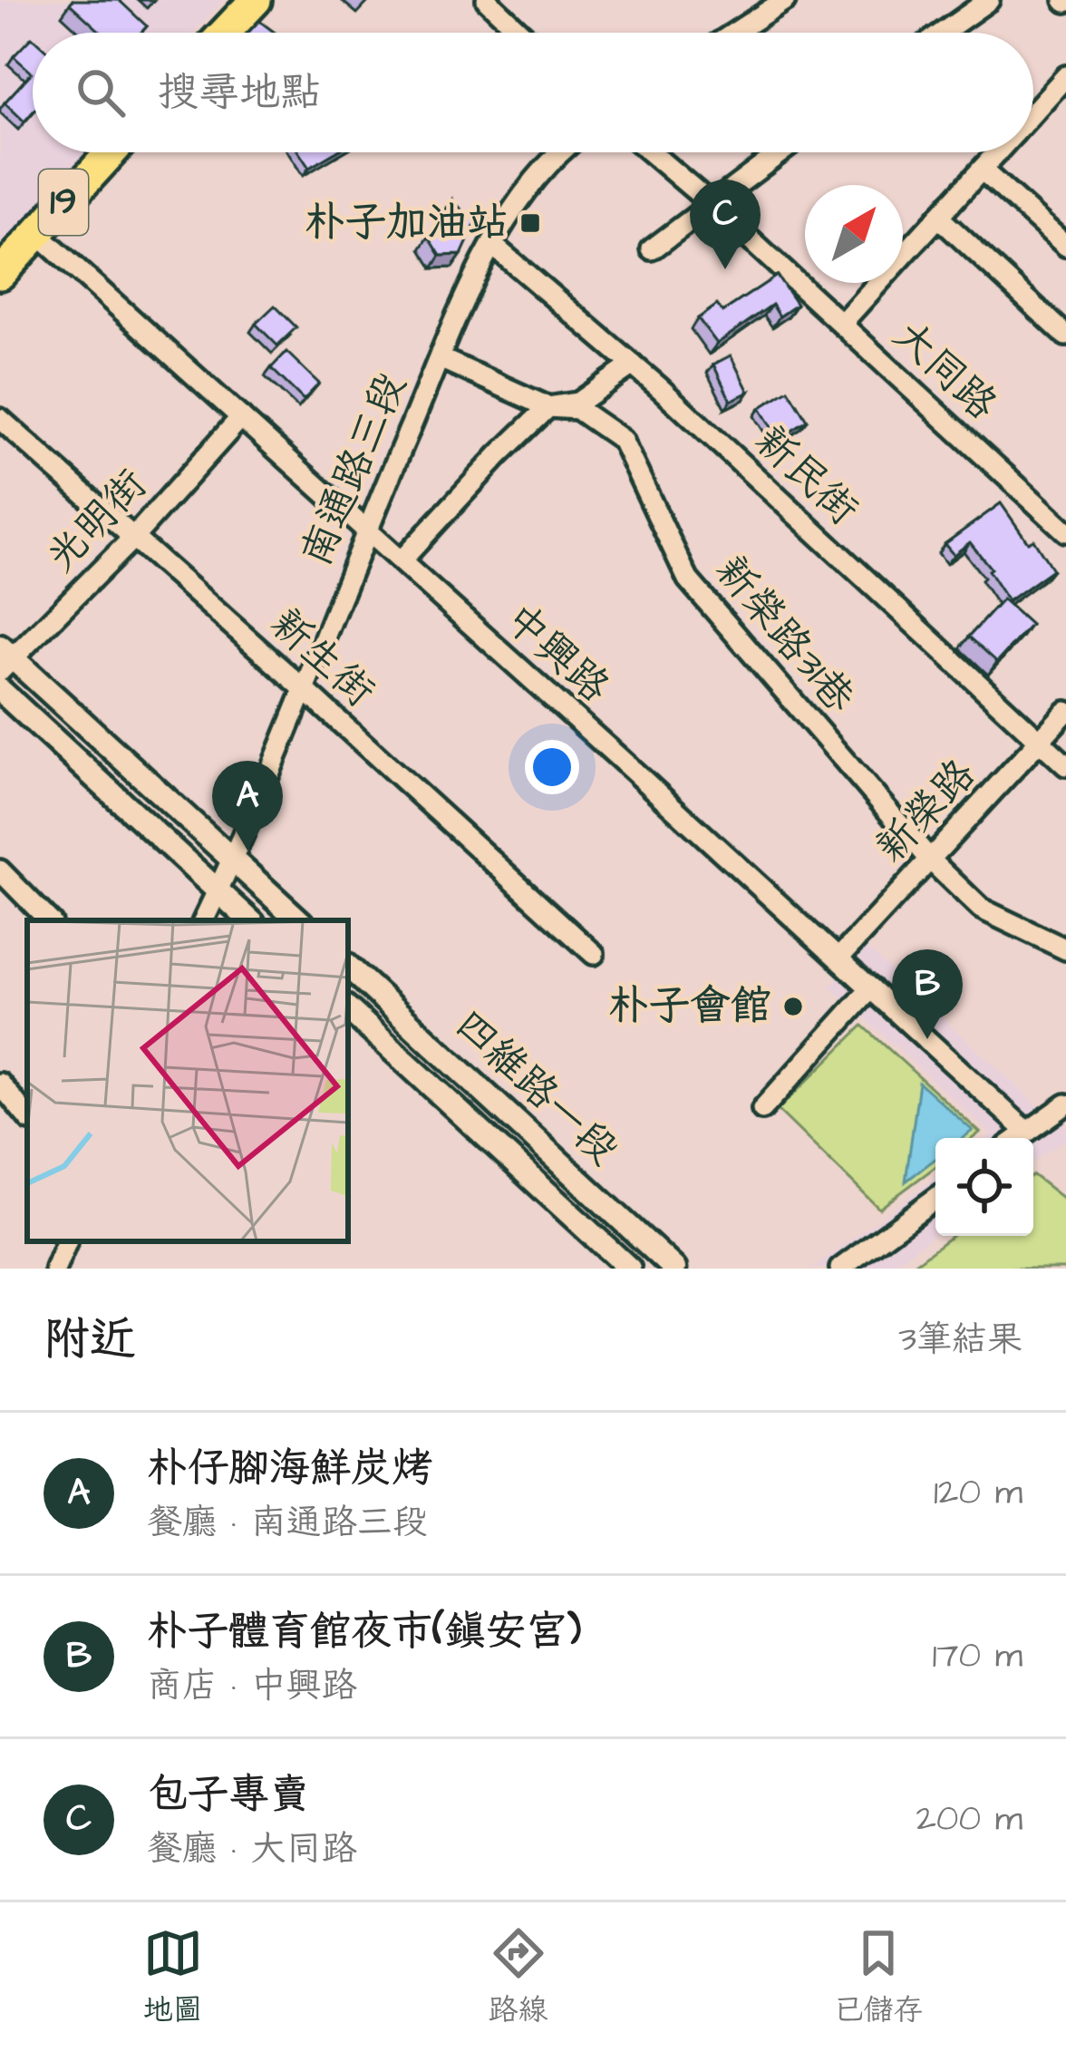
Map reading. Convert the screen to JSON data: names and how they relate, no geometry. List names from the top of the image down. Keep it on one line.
{"streets":{"main road":["19"],"street":["大同路","南通路三段","新民街","光明街","新榮路31巷","中興路","新生街","新榮路","四維路一段"]},"crossings":[["19","中興路"],["南通路三段","新民街"],["南通路三段","新榮路31巷"],["南通路三段","中興路"],["南通路三段","新生街"],["新民街","新榮路"],["光明街","中興路"],["光明街","新生街"],["新榮路31巷","新榮路"],["中興路","新榮路"]],"places":{"transit":["朴子加油站"],"other":["朴子會館"]},"north":"top right","page":{"search":"搜尋地點","pins":["C","A","B"],"heading":["附近","3筆結果"],"list":[{"mark":"A","name":"朴仔腳海鮮炭烤","note":"餐廳 · 南通路三段","value":"120 m"},{"mark":"B","name":"朴子體育館夜市(鎮安宮)","note":"商店 · 中興路","value":"170 m"},{"mark":"C","name":"包子專賣","note":"餐廳 · 大同路","value":"200 m"}],"nav":["地圖","路線","已儲存"]}}
